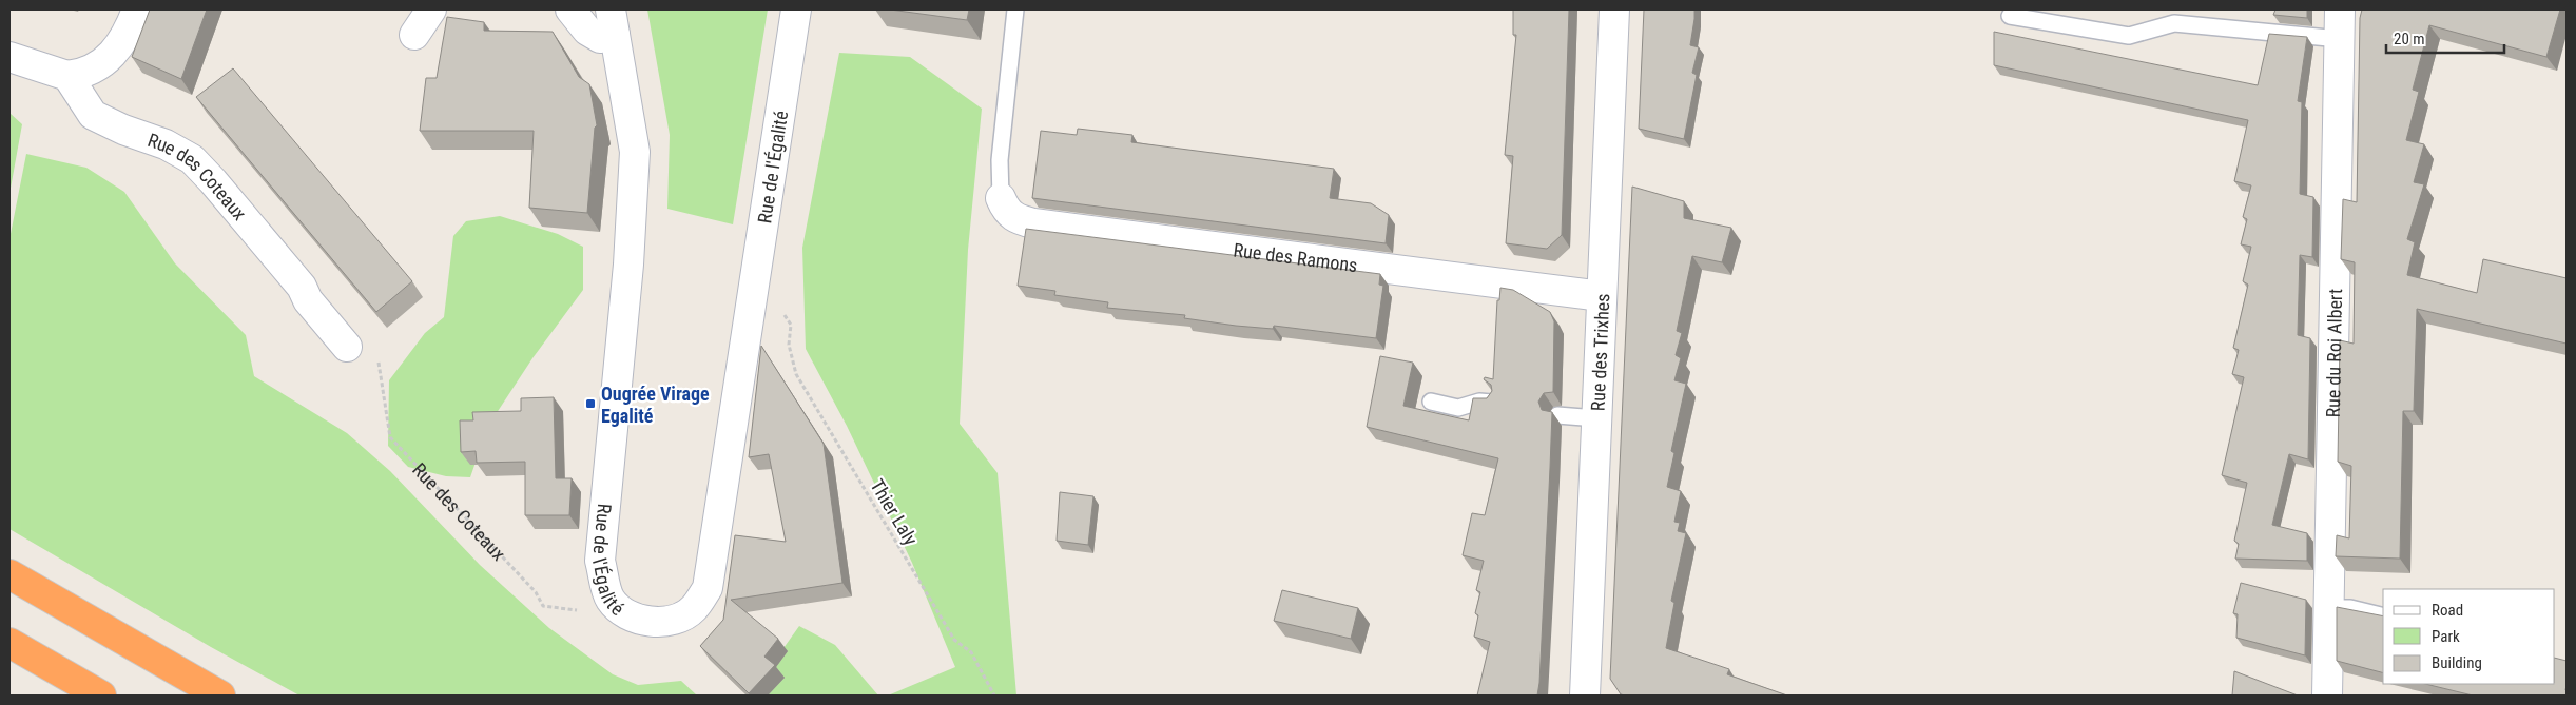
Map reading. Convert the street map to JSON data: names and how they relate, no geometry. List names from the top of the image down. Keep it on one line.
{"streets":{"street":["Rue de l'Égalité","Rue des Coteaux","Rue des Ramons","Rue du Roi Albert","Rue des Trixhes"],"path":["Thier Laly"]},"crossings":[["Rue de l'Égalité","Rue des Coteaux"],["Rue des Ramons","Rue des Trixhes"]],"places":{"transit":["Ougrée Virage Egalité"]},"legend":["Road","Park","Building"],"scale_bar":"20 m"}
